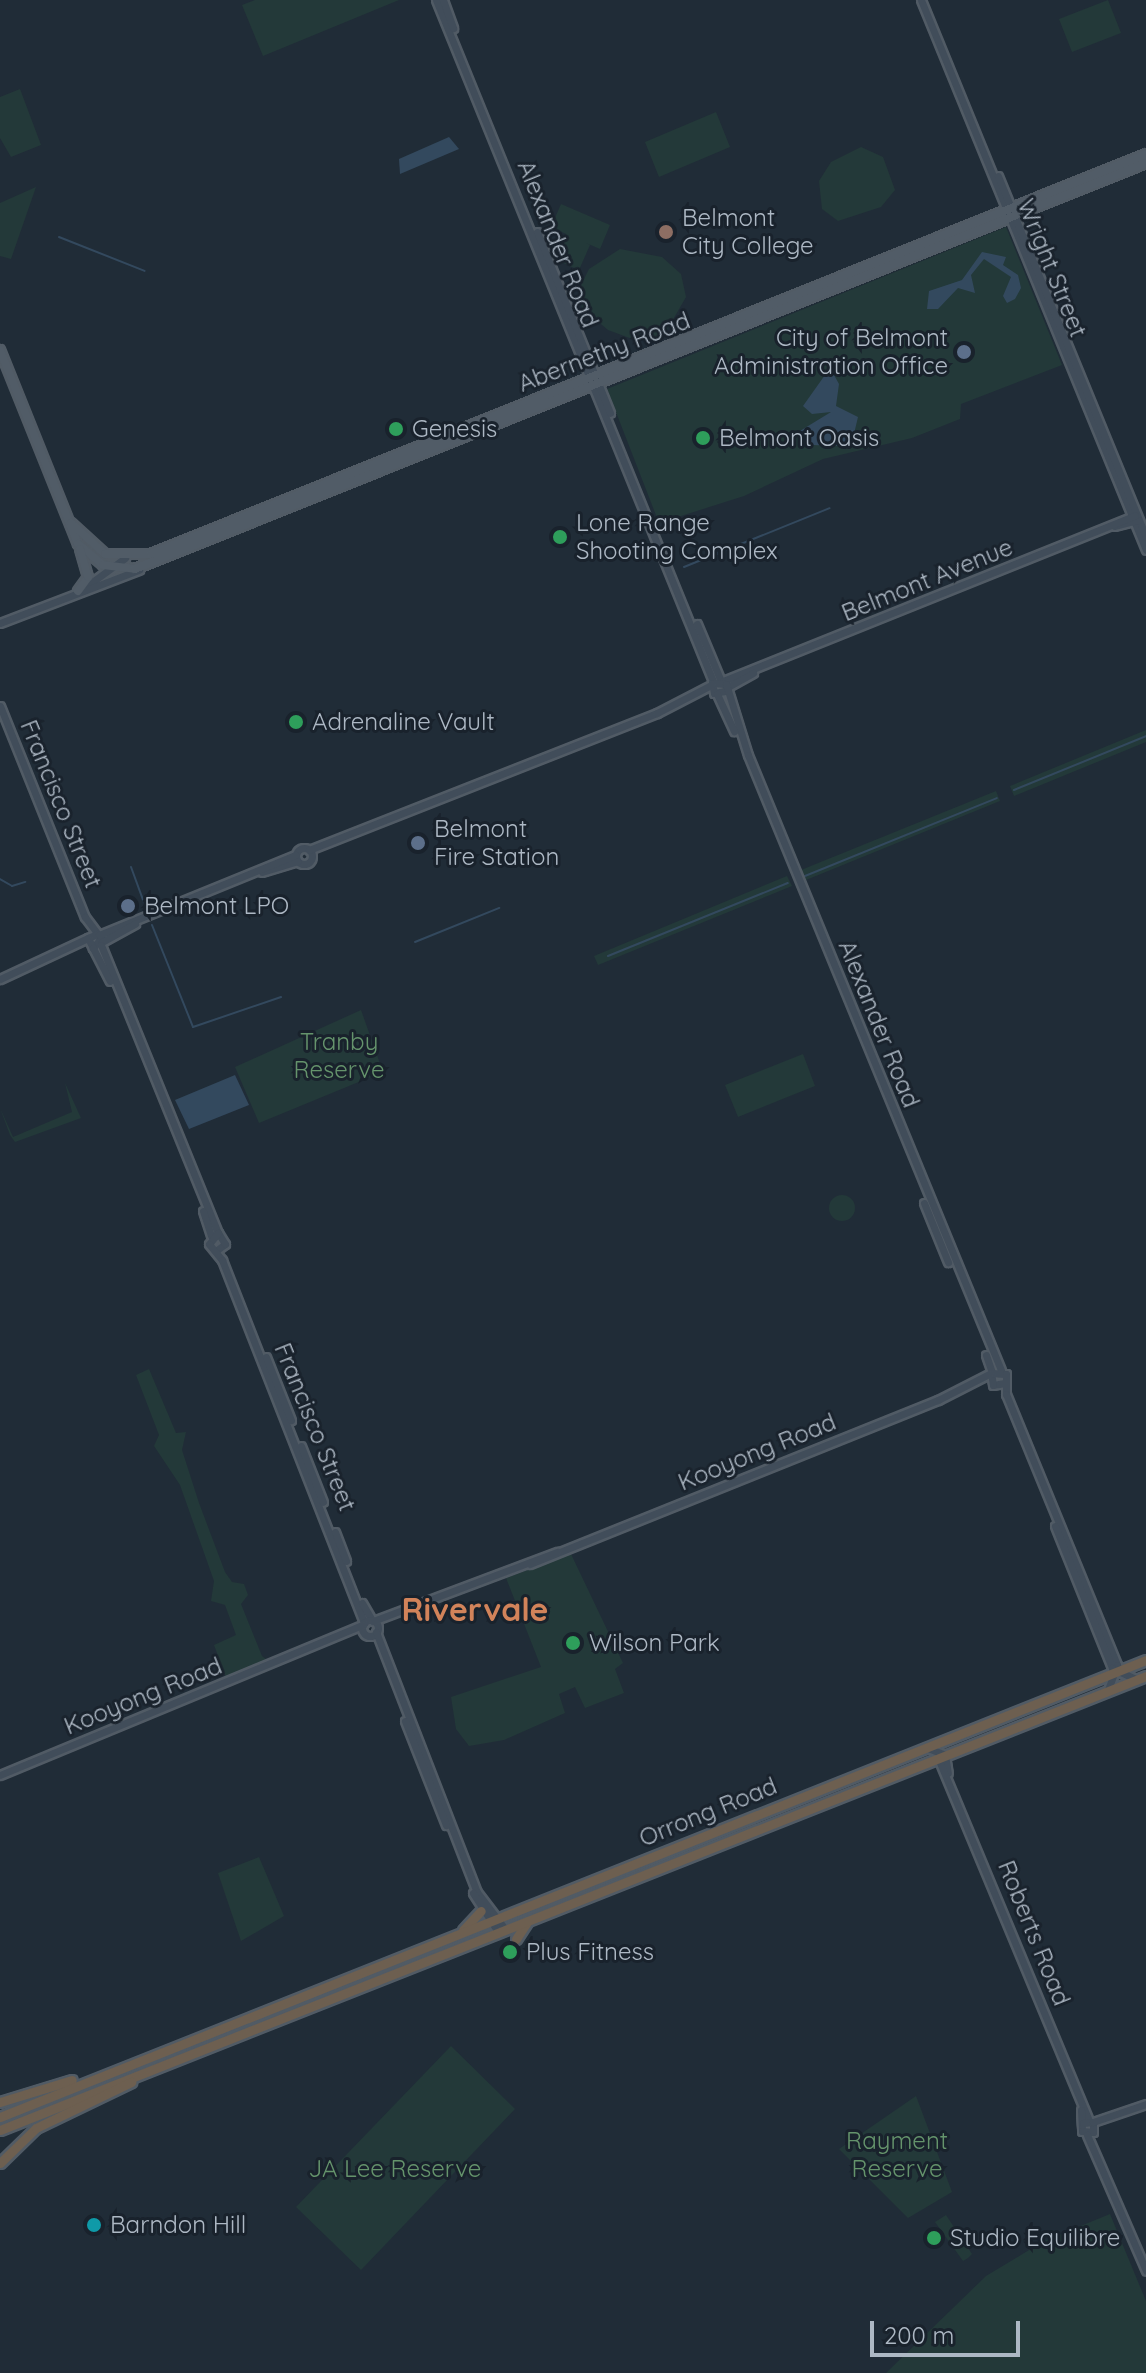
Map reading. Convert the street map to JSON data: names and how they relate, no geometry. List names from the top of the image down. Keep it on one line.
{"streets":{"highway":["Orrong Road"],"main road":["Alexander Road","Wright Street","Abernethy Road","Belmont Avenue","Francisco Street","Kooyong Road","Roberts Road"]},"crossings":[["Alexander Road","Abernethy Road"],["Alexander Road","Belmont Avenue"],["Alexander Road","Kooyong Road"],["Wright Street","Abernethy Road"],["Wright Street","Belmont Avenue"],["Francisco Street","Kooyong Road"],["Orrong Road","Roberts Road"]],"districts":["Rivervale"],"parks":["Tranby Reserve","Rayment Reserve","JA Lee Reserve"],"places":["Belmont City College","City of Belmont Administration Office","Genesis","Belmont Oasis","Lone Range Shooting Complex","Adrenaline Vault","Belmont Fire Station","Belmont LPO","Wilson Park","Plus Fitness","Barndon Hill","Studio Equilibre"],"scale_bar":"200 m"}
